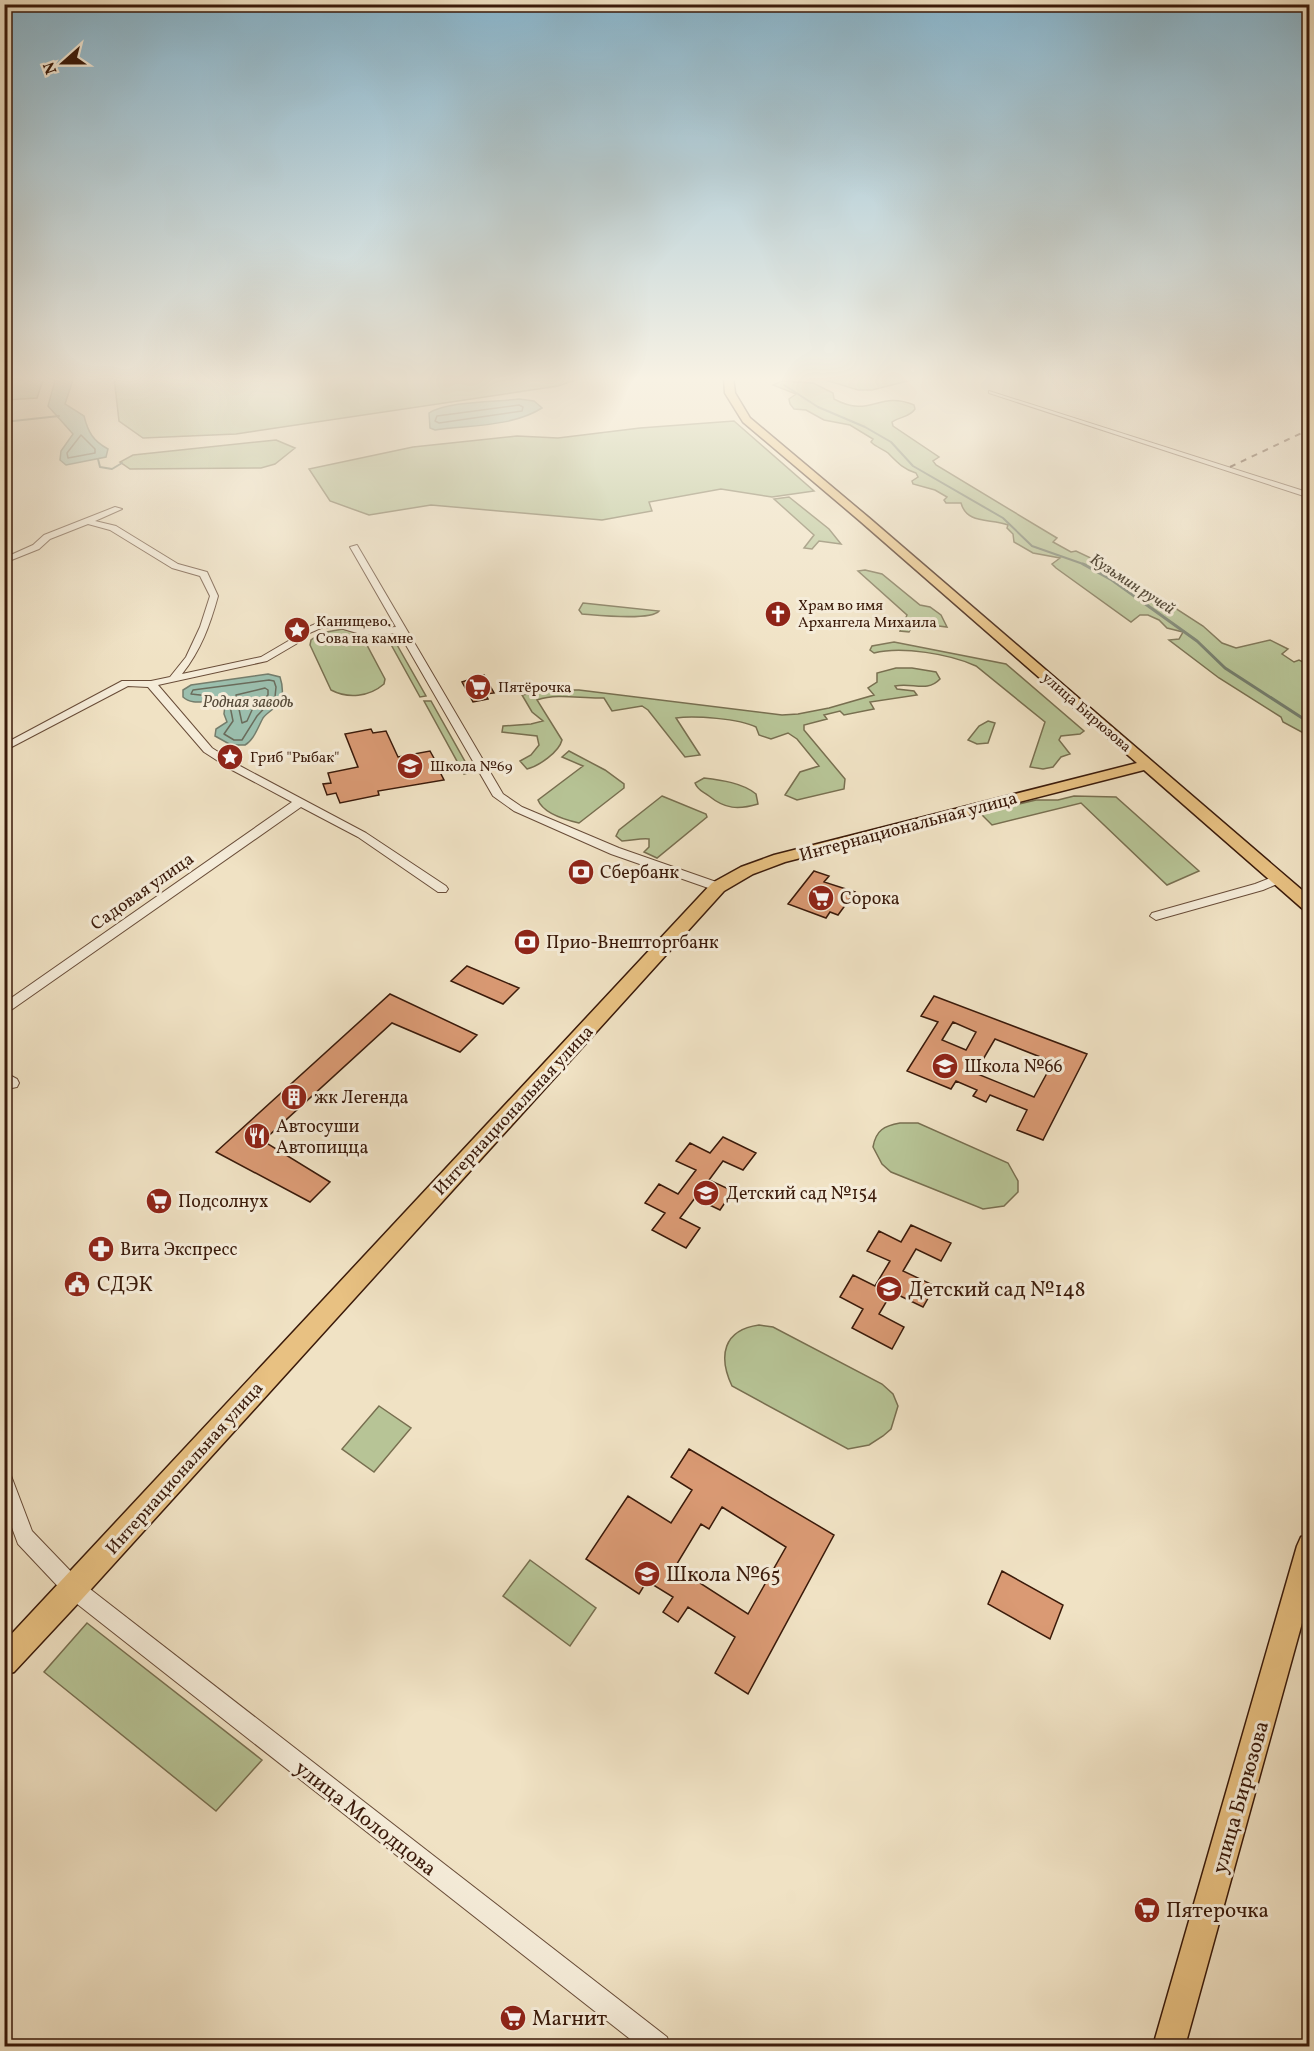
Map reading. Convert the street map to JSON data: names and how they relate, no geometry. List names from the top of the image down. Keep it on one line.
{"streets":{"main road":["улица Бирюзова","Интернациональная улица"],"street":["Садовая улица","улица Молодцова"]},"crossings":[["улица Бирюзова","Интернациональная улица"],["Интернациональная улица","улица Молодцова"]],"water":["Кузьмин ручей","Родная заводь"],"places":{"church":["Храм во имя Архангела Михаила"],"place":["Канищево. Сова на камне","Гриб \"Рыбак\""],"supermarket":["Пятёрочка","Сорока","Подсолнух","Пятерочка","Магнит"],"school or university":["Школа №69","Школа №66","Детский сад №154","Детский сад №148","Школа №65"],"bank":["Сбербанк","Прио-Внешторгбанк"],"building":["жк Легенда"],"restaurant":["Автосуши Автопицца"],"pharmacy":["Вита Экспресс"],"public building":["СДЭК"]},"north":"left"}
